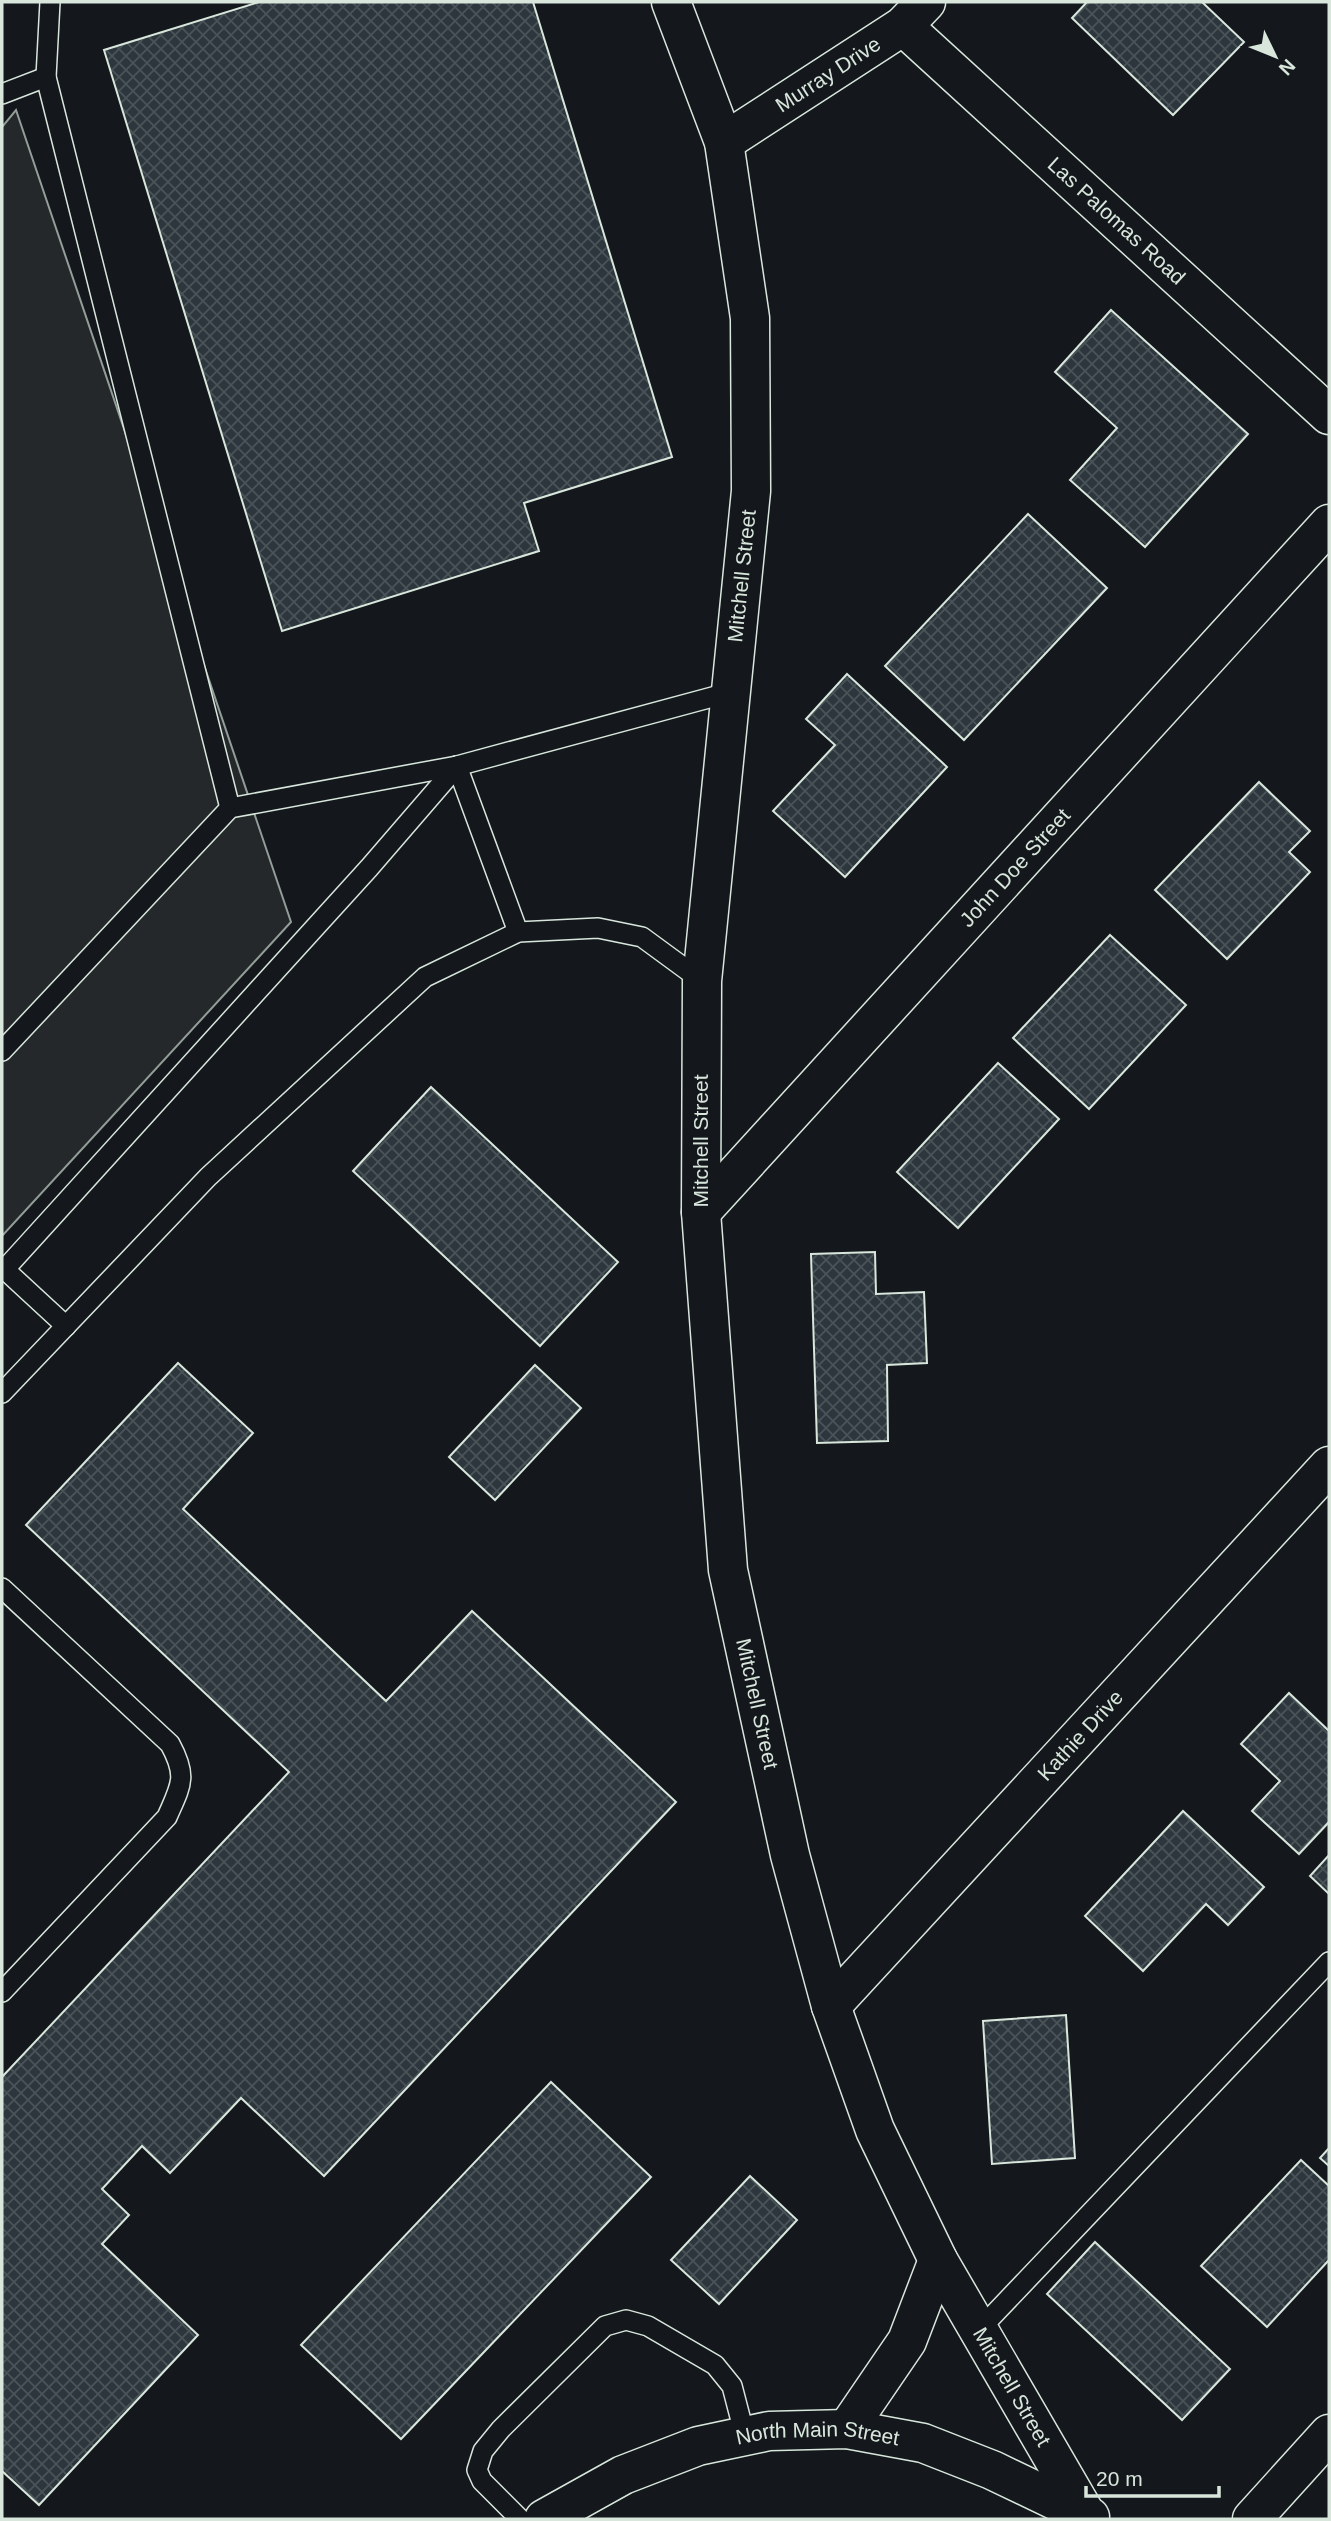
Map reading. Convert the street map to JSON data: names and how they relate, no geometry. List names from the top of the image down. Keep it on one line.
{"streets":{"street":["Murray Drive","Las Palomas Road","Mitchell Street","John Doe Street","Kathie Drive","North Main Street"]},"crossings":[["Murray Drive","Las Palomas Road"],["Murray Drive","Mitchell Street"],["Mitchell Street","John Doe Street"],["Mitchell Street","Kathie Drive"],["Mitchell Street","North Main Street"]],"scale_bar":"20 m","north":"bottom right"}
